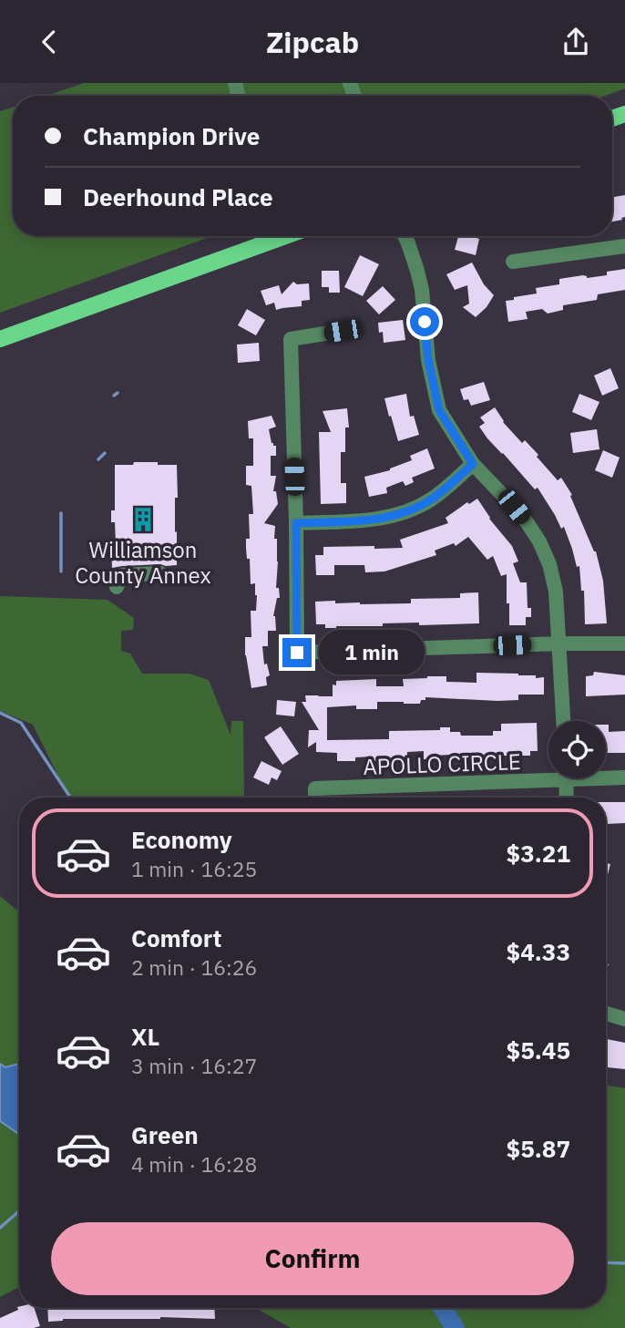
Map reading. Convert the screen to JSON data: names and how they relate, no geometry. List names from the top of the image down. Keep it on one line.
{"streets":{"street":["APOLLO CIRCLE"]},"places":{"building":["Williamson County Annex"]},"page":{"header":"Zipcab","banner":["Champion Drive","Deerhound Place"],"bubble":"1 min","list":[{"name":"Economy","note":"1 min · 16:25","value":"$3.21"},{"name":"Comfort","note":"2 min · 16:26","value":"$4.33"},{"name":"XL","note":"3 min · 16:27","value":"$5.45"},{"name":"Green","note":"4 min · 16:28","value":"$5.87"}],"buttons":"Confirm"}}
